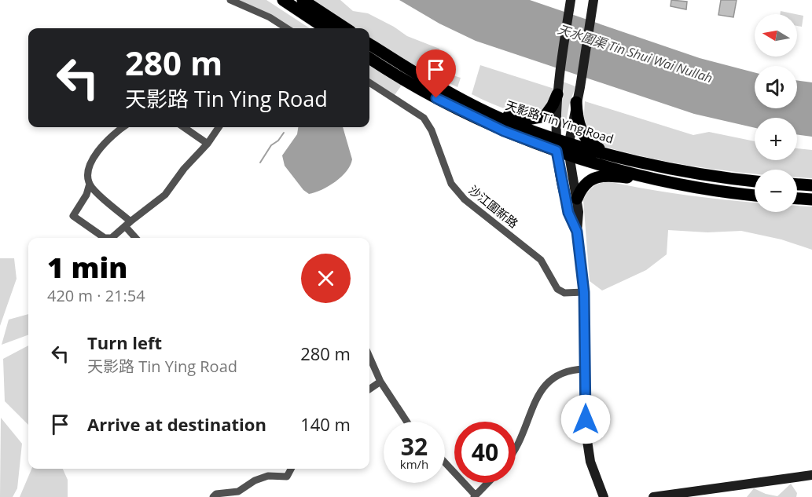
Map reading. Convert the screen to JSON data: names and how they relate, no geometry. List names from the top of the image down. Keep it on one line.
{"streets":{"main road":["天影路 Tin Ying Road"],"street":["沙江圍新路"]},"water":["天水圍渠 Tin Shui Wai Nullah"],"north":"left","page":{"map_buttons":["+","−"],"turn":["280 m","天影路 Tin Ying Road"],"heading":["1 min","420 m · 21:54"],"list":[{"name":"Turn left","note":"天影路 Tin Ying Road","value":"280 m"},{"name":"Arrive at destination","value":"140 m"}],"speed":"32 km/h","limit":"40"}}
